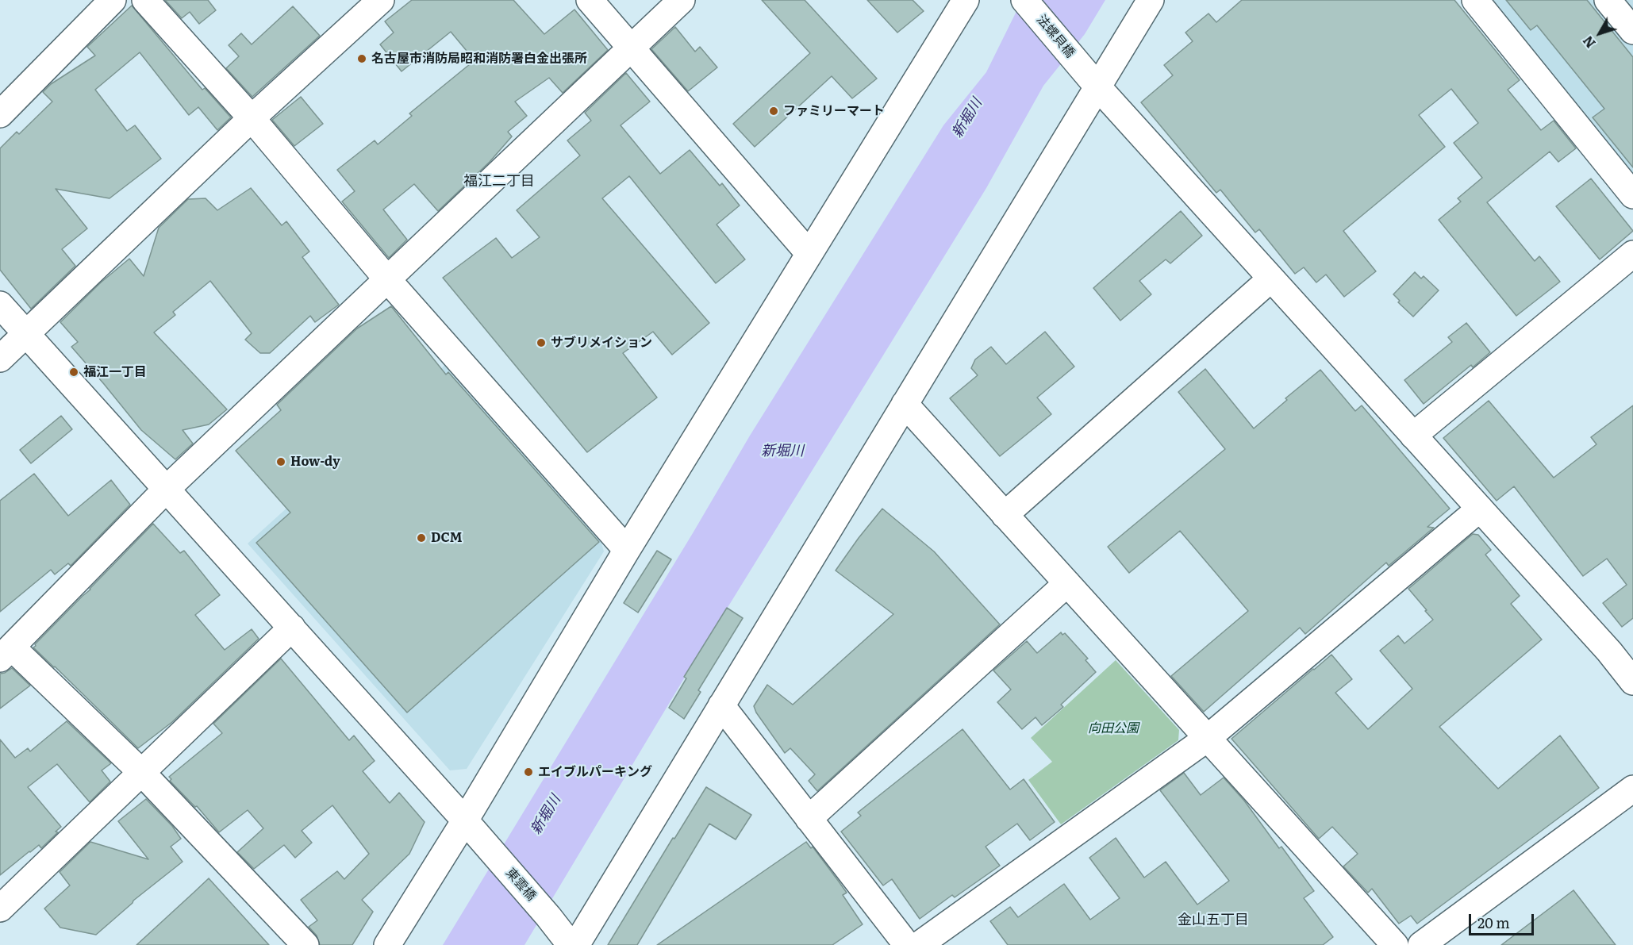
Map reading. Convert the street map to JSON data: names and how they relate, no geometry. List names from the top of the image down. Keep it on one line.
{"streets":{"street":["法螺貝橋","東雲橋"]},"districts":["福江二丁目","金山五丁目"],"water":["新堀川"],"parks":["向田公園"],"places":["名古屋市消防局昭和消防署白金出張所","ファミリーマート","サブリメイション","福江一丁目","How-dy","DCM","エイブルパーキング"],"scale_bar":"20 m","north":"bottom left"}
